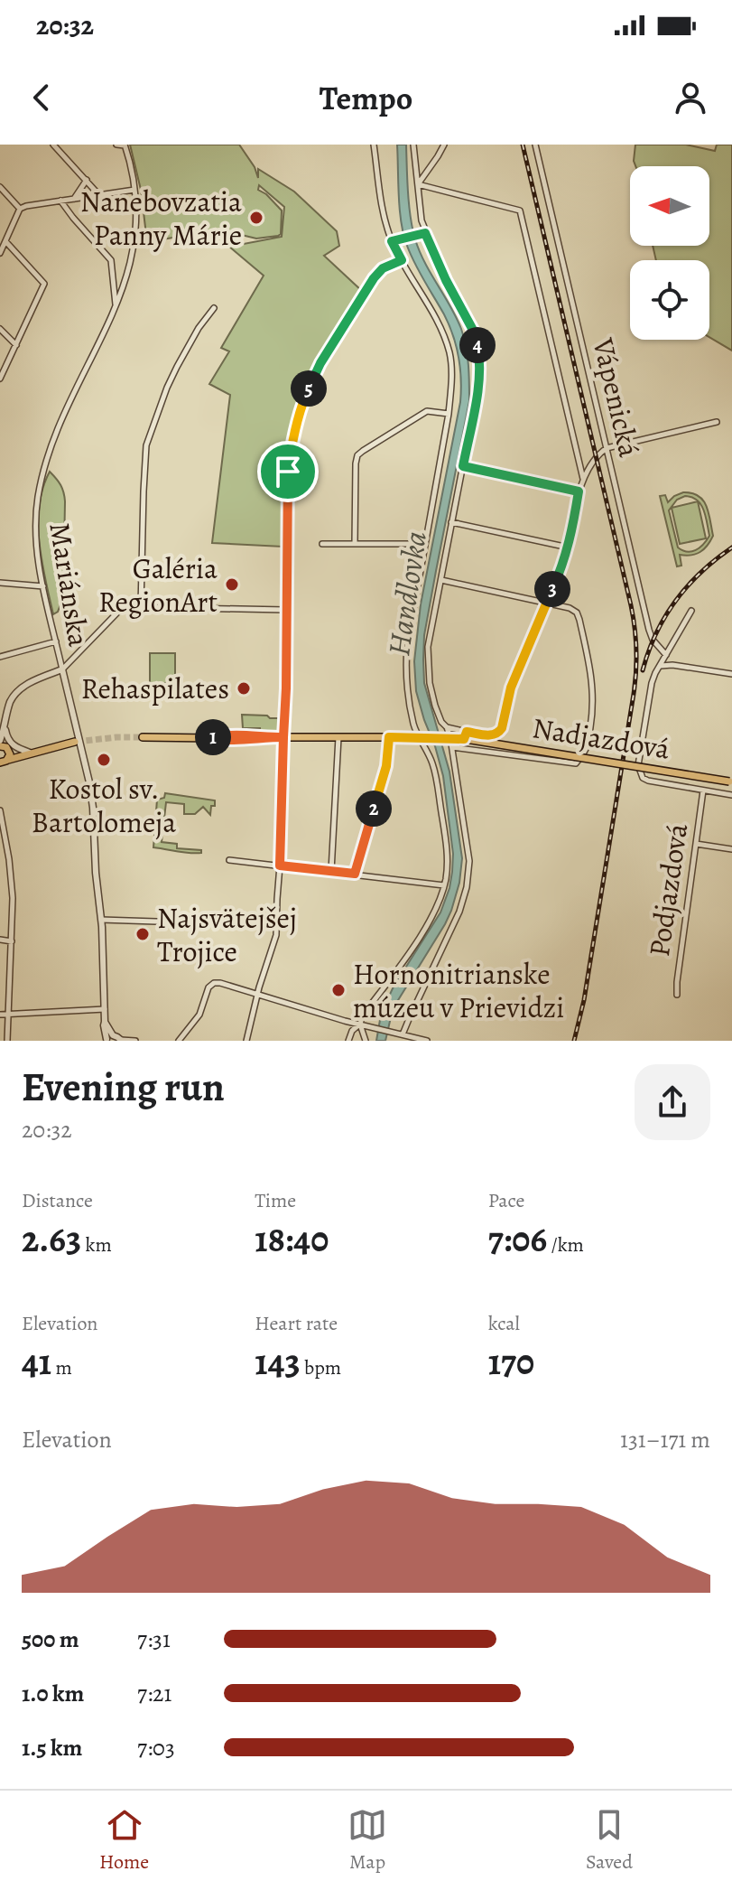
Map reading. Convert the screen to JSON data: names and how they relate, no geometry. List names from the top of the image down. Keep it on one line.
{"streets":{"main road":["Nadjazdová"],"street":["Vápenická","Mariánska","Podjazdová"]},"water":["Handlovka"],"places":["Nanebovzatia Panny Márie","Galéria RegionArt","Rehaspilates","Kostol sv. Bartolomeja","Najsvätejšej Trojice","Hornonitrianske múzeu v Prievidzi"],"north":"left","page":{"status":"20:32","header":"Tempo","pins":["4","5","3","1","2"],"heading":["Evening run","20:32"],"stats":[["Distance","2.63 km"],["Time","18:40"],["Pace","7:06 /km"],["Elevation","41 m"],["Heart rate","143 bpm"],["kcal","170"]],"chart":["Elevation","131–171 m"],"list":[{"name":"500 m","note":"7:31"},{"name":"1.0 km","note":"7:21"},{"name":"1.5 km","note":"7:03"}],"tabs":["Home","Map","Saved"]}}
